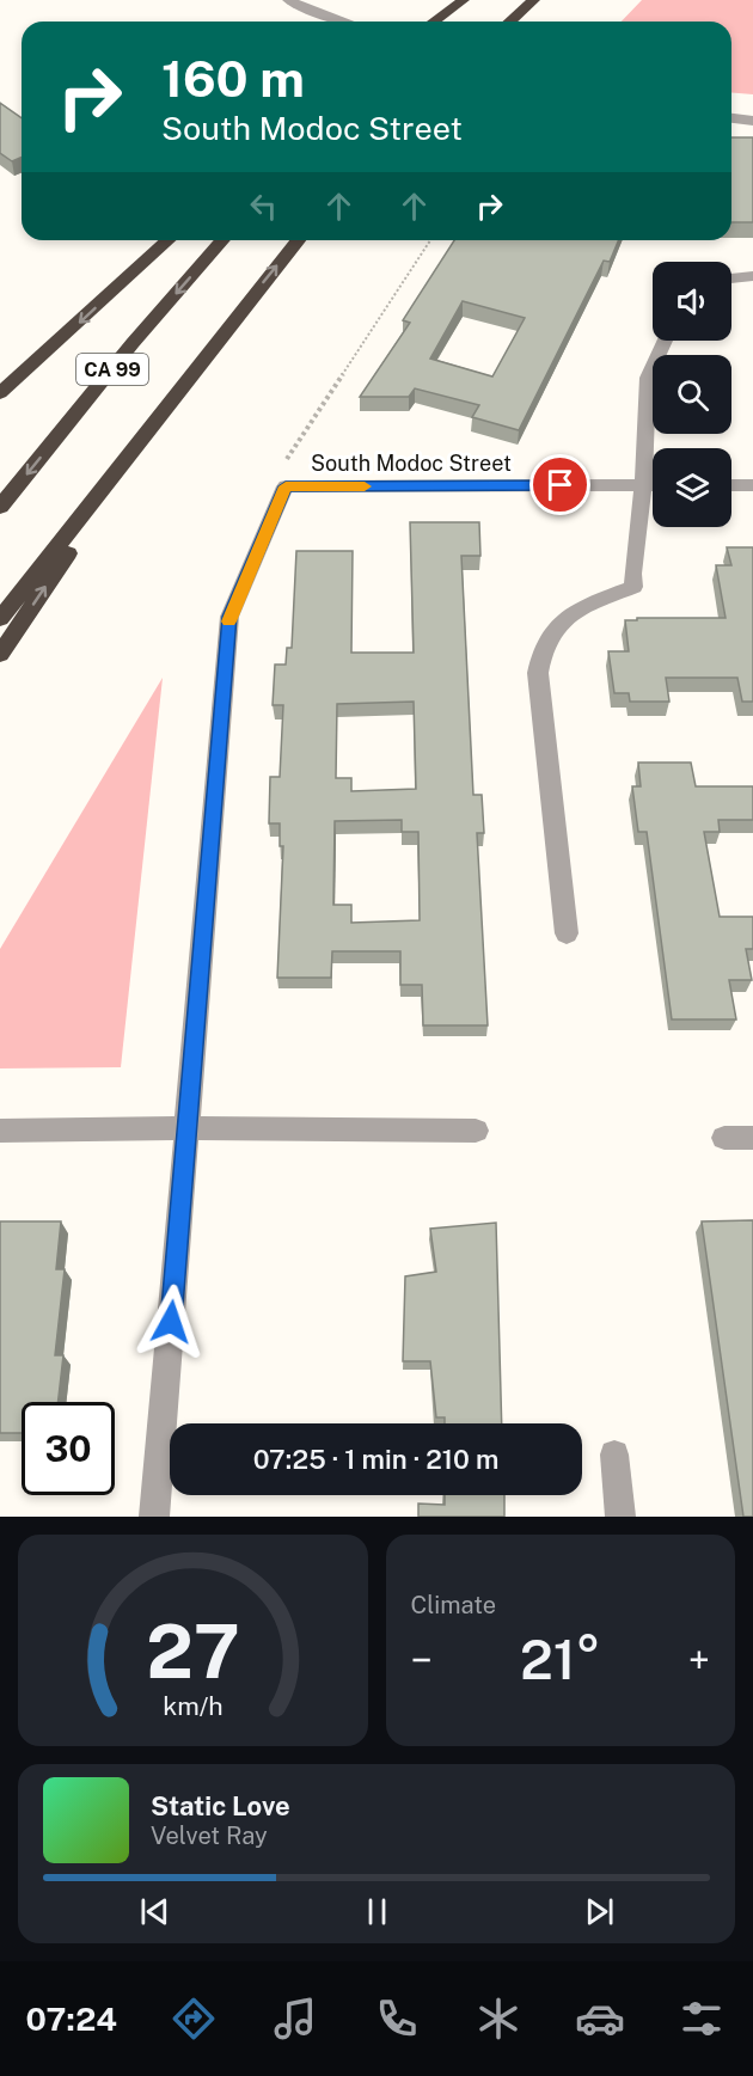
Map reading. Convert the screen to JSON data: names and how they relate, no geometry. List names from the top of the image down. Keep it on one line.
{"streets":{"highway":["CA 99"],"street":["South Modoc Street"]},"page":{"turn":["160 m","South Modoc Street"],"limit":"30","trip":"07:25 · 1 min · 210 m","tile":"Climate","heat":["−","21°","+"],"song":["Static Love","Velvet Ray"],"tabs":"07:24","gauge":["27","km/h"]}}
